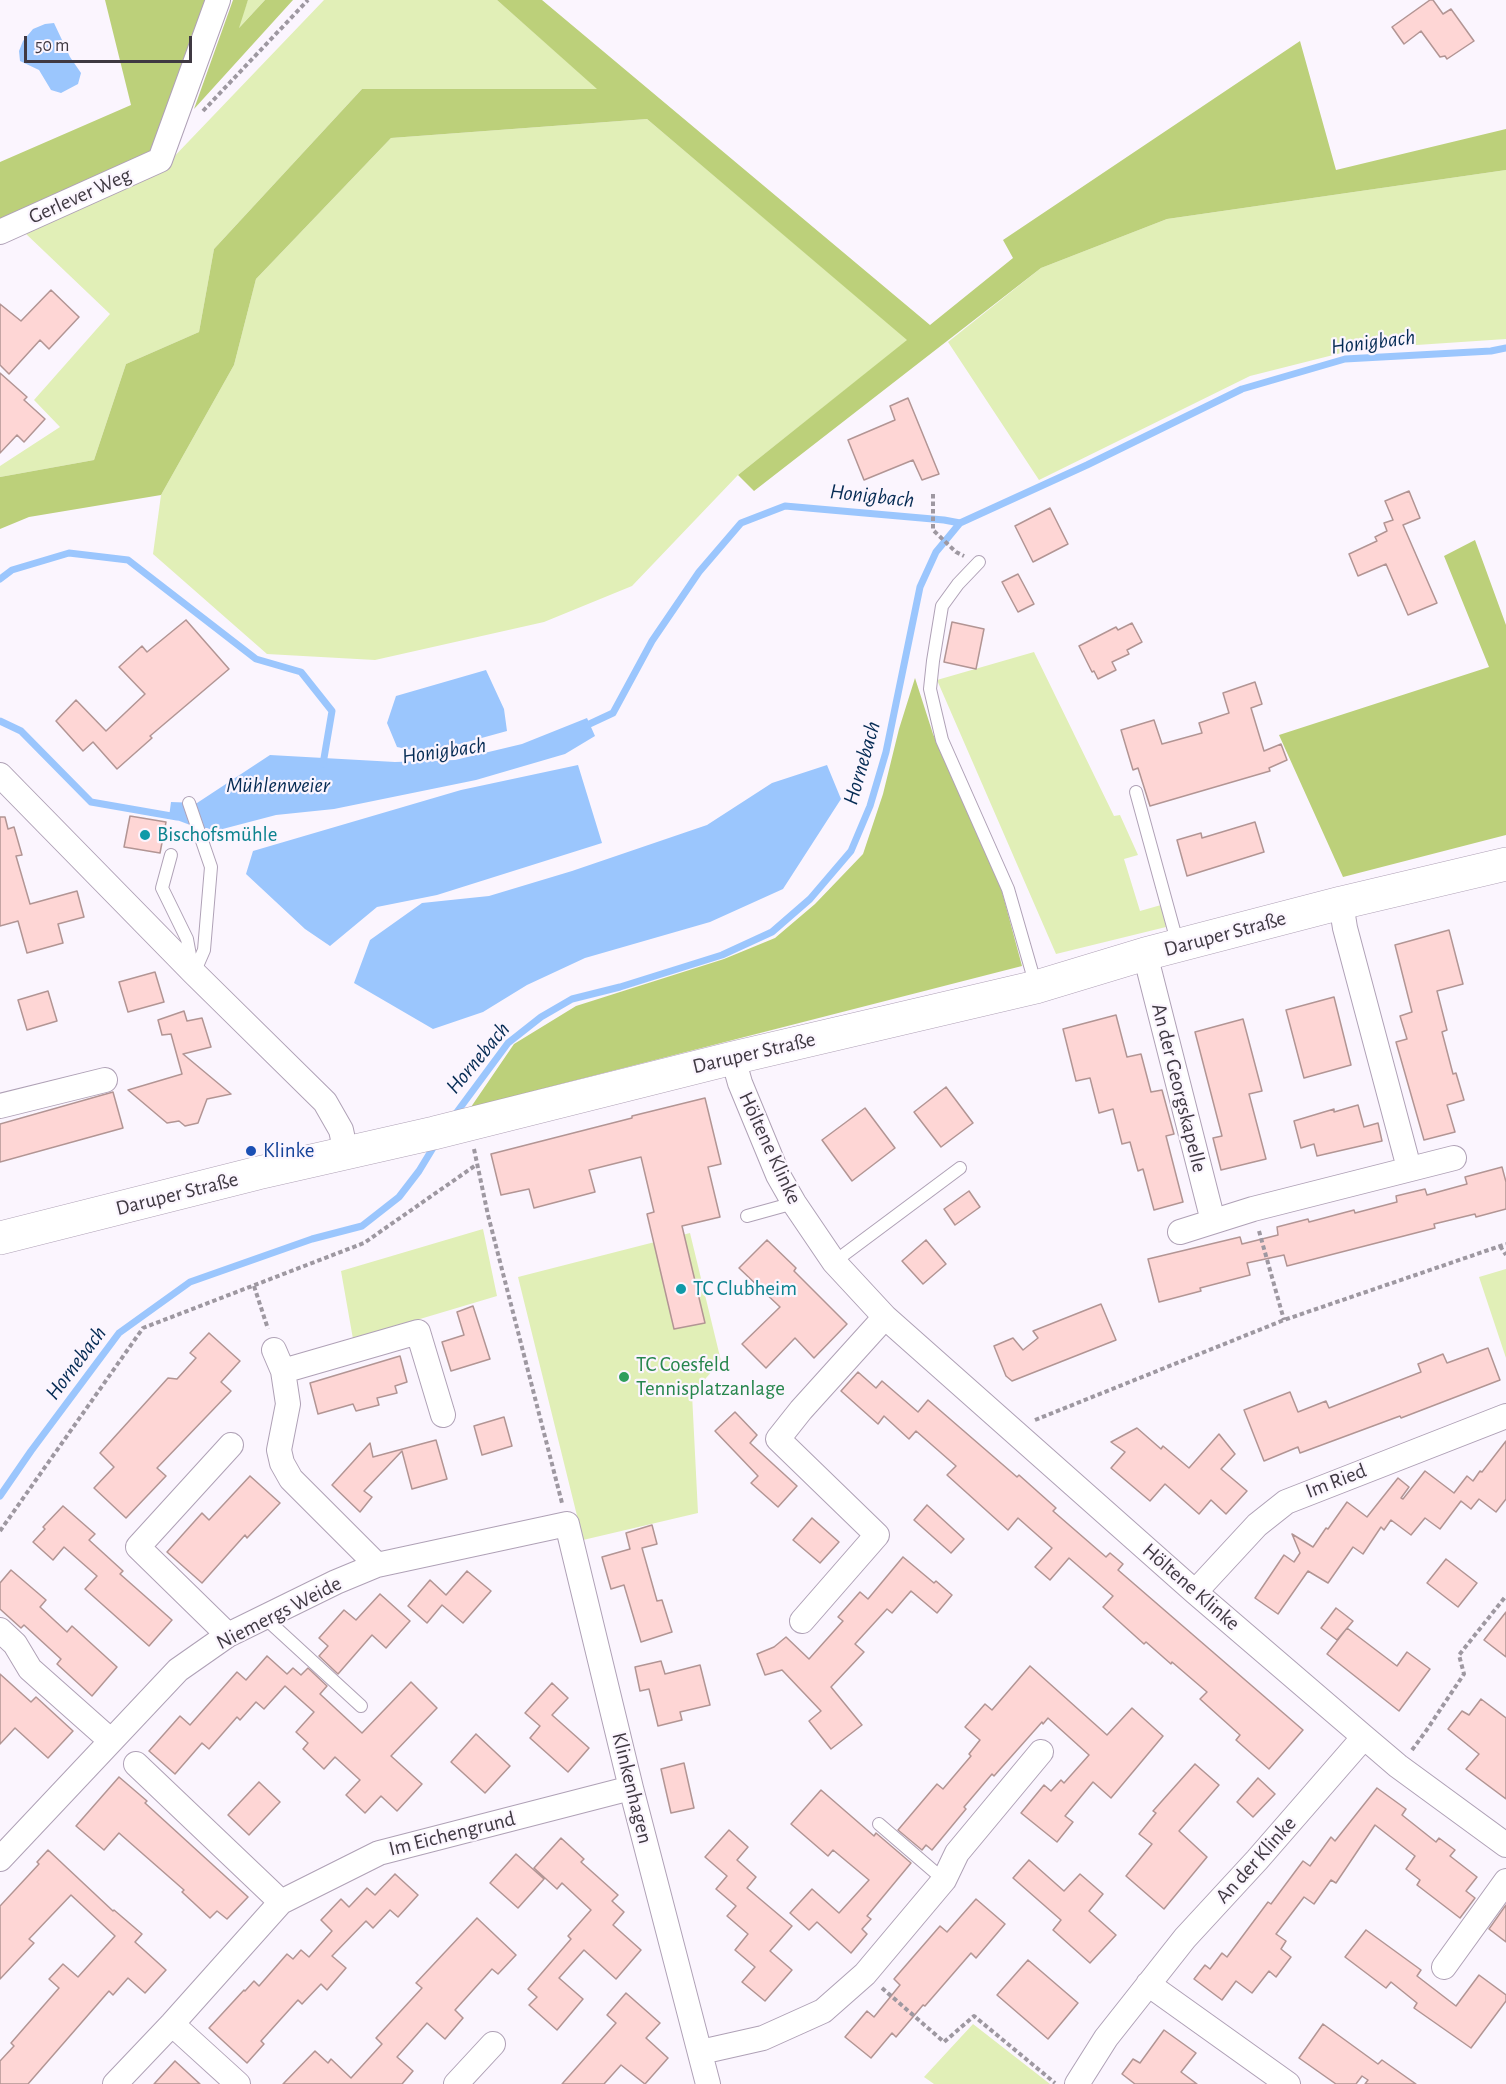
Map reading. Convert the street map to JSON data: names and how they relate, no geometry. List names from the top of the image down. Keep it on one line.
{"streets":{"street":["Gerlever Weg","Daruper Straße","An der Georgskapelle","Höltene Klinke","Im Ried","Niemergs Weide","Klinkenhagen","Im Eichengrund","An der Klinke"]},"crossings":[["Daruper Straße","An der Georgskapelle"],["Daruper Straße","Höltene Klinke"],["Höltene Klinke","Im Ried"],["Höltene Klinke","An der Klinke"],["Niemergs Weide","Klinkenhagen"],["Klinkenhagen","Im Eichengrund"]],"water":["Honigbach","Hornebach","Mühlenweier"],"places":["Bischofsmühle","Klinke","TC Clubheim","TC Coesfeld Tennisplatzanlage"],"scale_bar":"50 m"}
